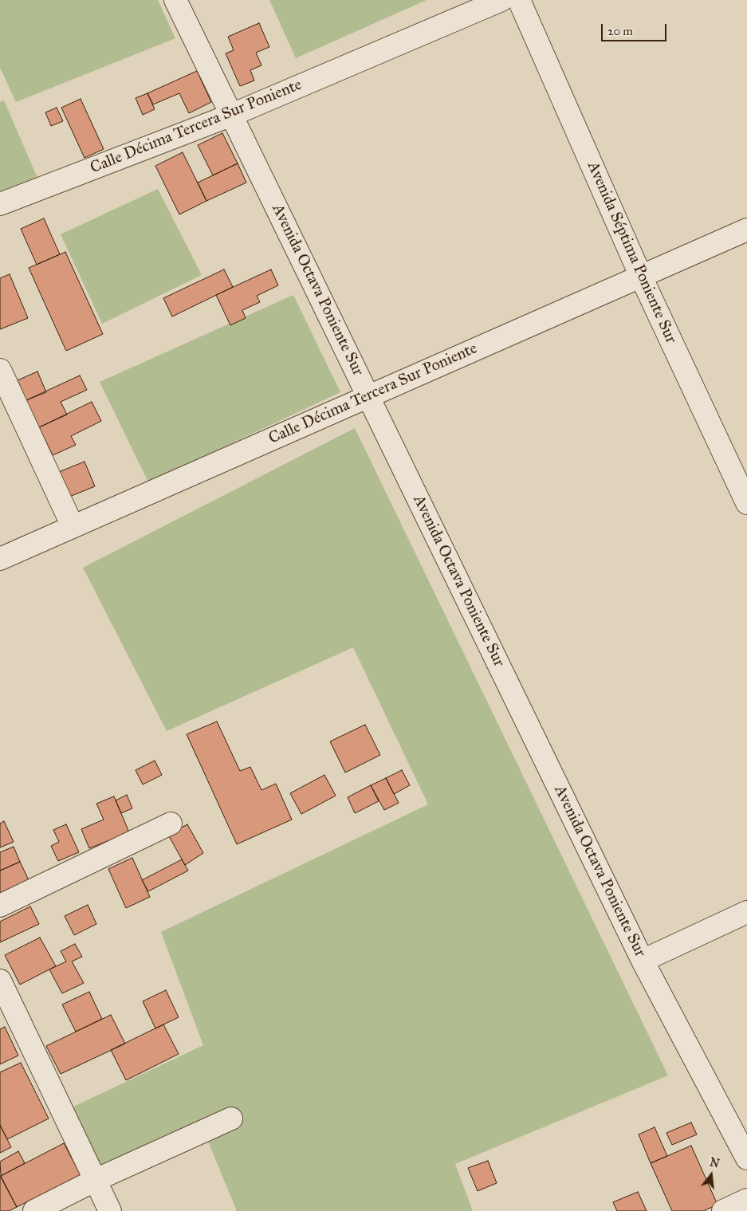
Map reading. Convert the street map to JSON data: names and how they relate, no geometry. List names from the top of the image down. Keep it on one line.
{"streets":{"street":["Calle Décima Tercera Sur Poniente","Avenida Séptima Poniente Sur","Avenida Octava Poniente Sur"]},"crossings":[["Calle Décima Tercera Sur Poniente","Avenida Séptima Poniente Sur"],["Calle Décima Tercera Sur Poniente","Avenida Octava Poniente Sur"]],"scale_bar":"20 m","north":"top"}
